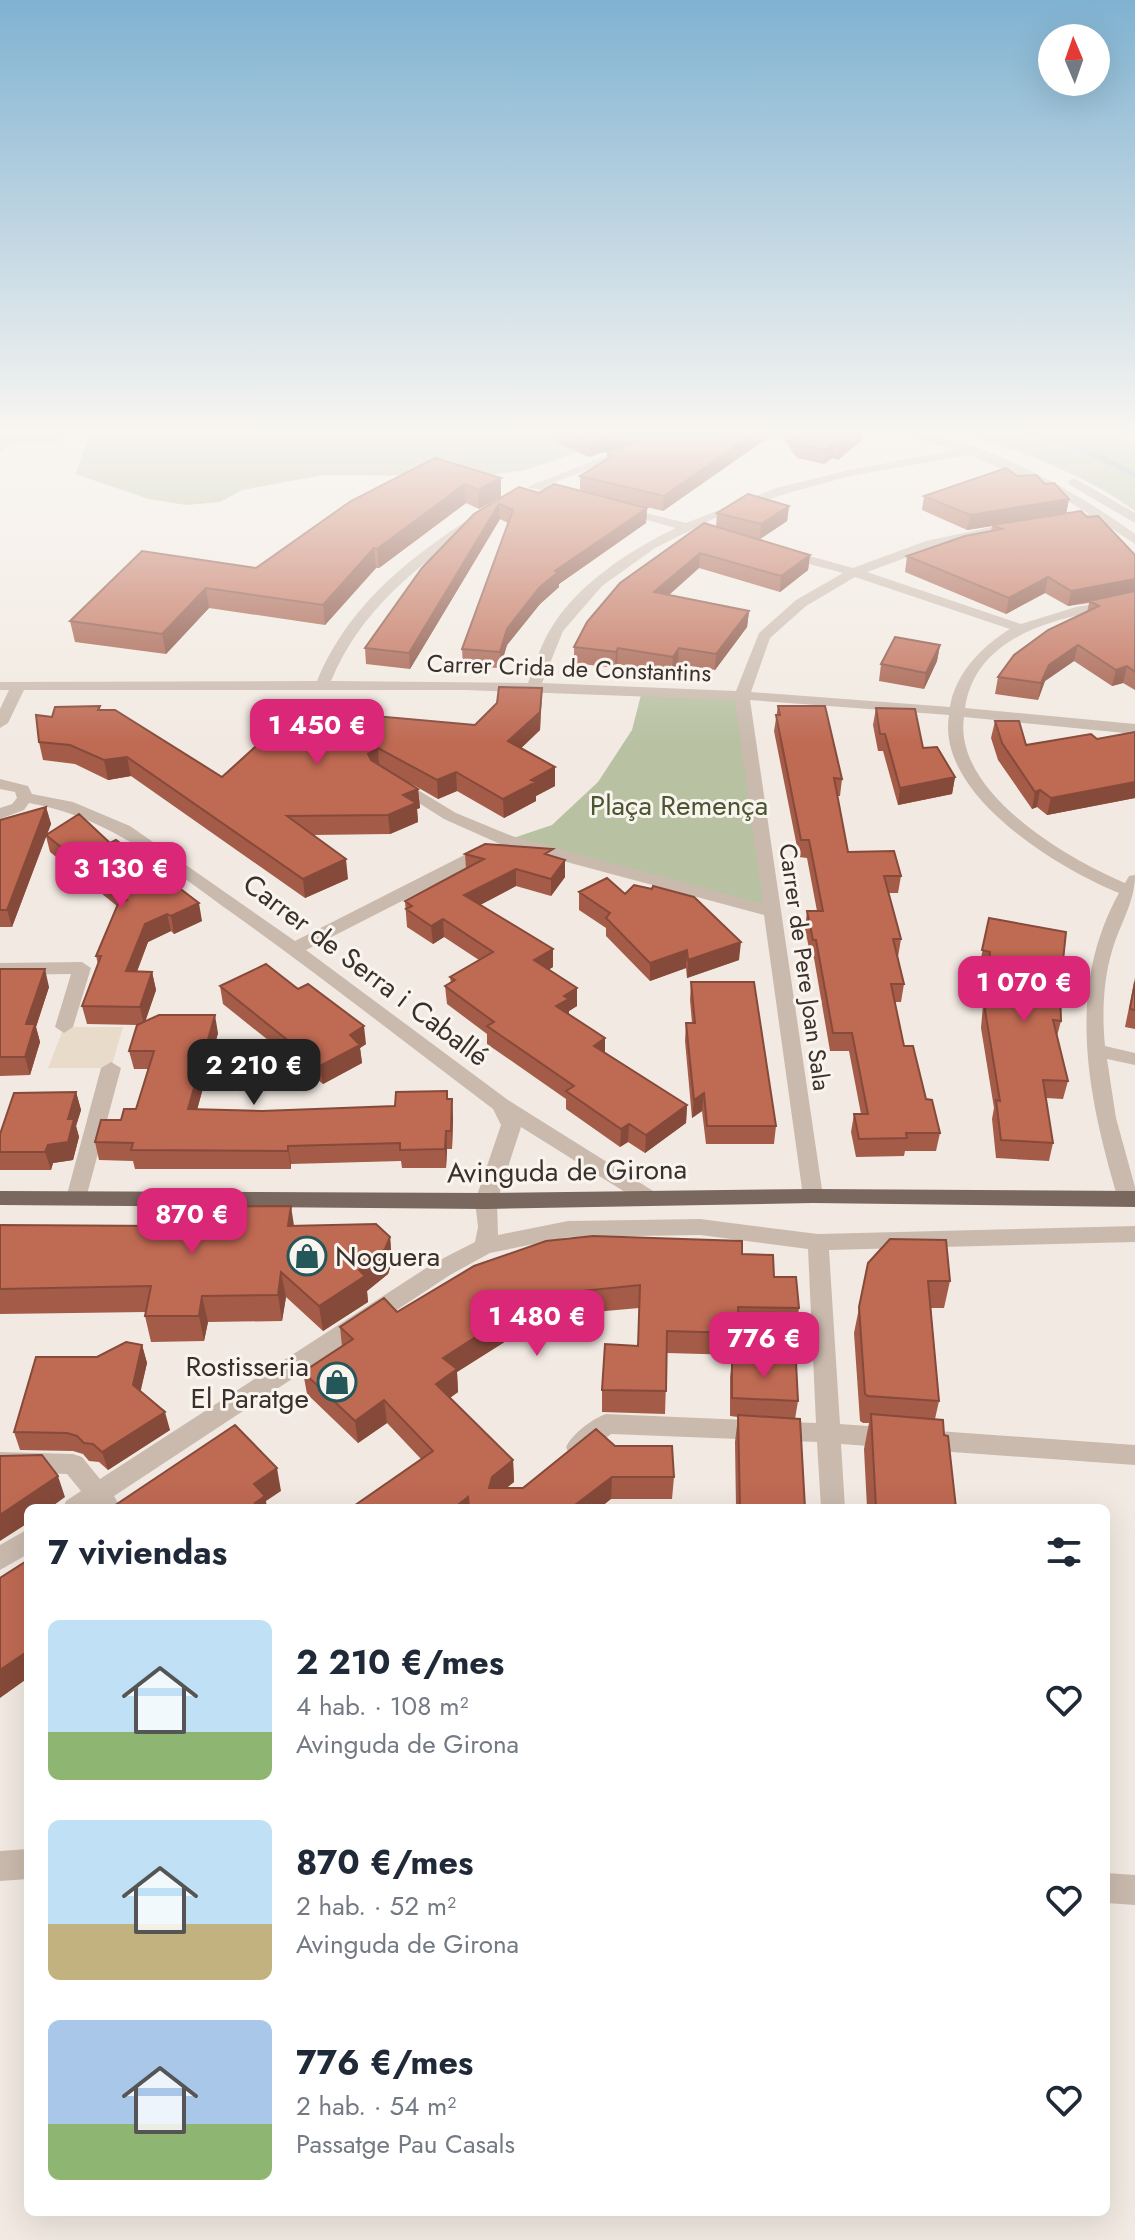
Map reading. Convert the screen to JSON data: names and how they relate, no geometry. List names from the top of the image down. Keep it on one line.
{"streets":{"main road":["Avinguda de Girona"],"street":["Carrer Crida de Constantins","Carrer de Pere Joan Sala","Carrer de Serra i Caballé"]},"crossings":[["Carrer Crida de Constantins","Carrer de Pere Joan Sala"],["Carrer de Pere Joan Sala","Avinguda de Girona"],["Carrer de Serra i Caballé","Avinguda de Girona"]],"parks":["Plaça Remença"],"places":{"shop":["Noguera","Rostisseria El Paratge"]},"north":"top","page":{"price":["1 450 €","3 130 €","1 070 €","2 210 €","870 €","1 480 €","776 €"],"heading":"7 viviendas","list":[{"name":"2 210 €/mes","note":"4 hab. · 108 m² · Avinguda de Girona"},{"name":"870 €/mes","note":"2 hab. · 52 m² · Avinguda de Girona"},{"name":"776 €/mes","note":"2 hab. · 54 m² · Passatge Pau Casals"}]}}
